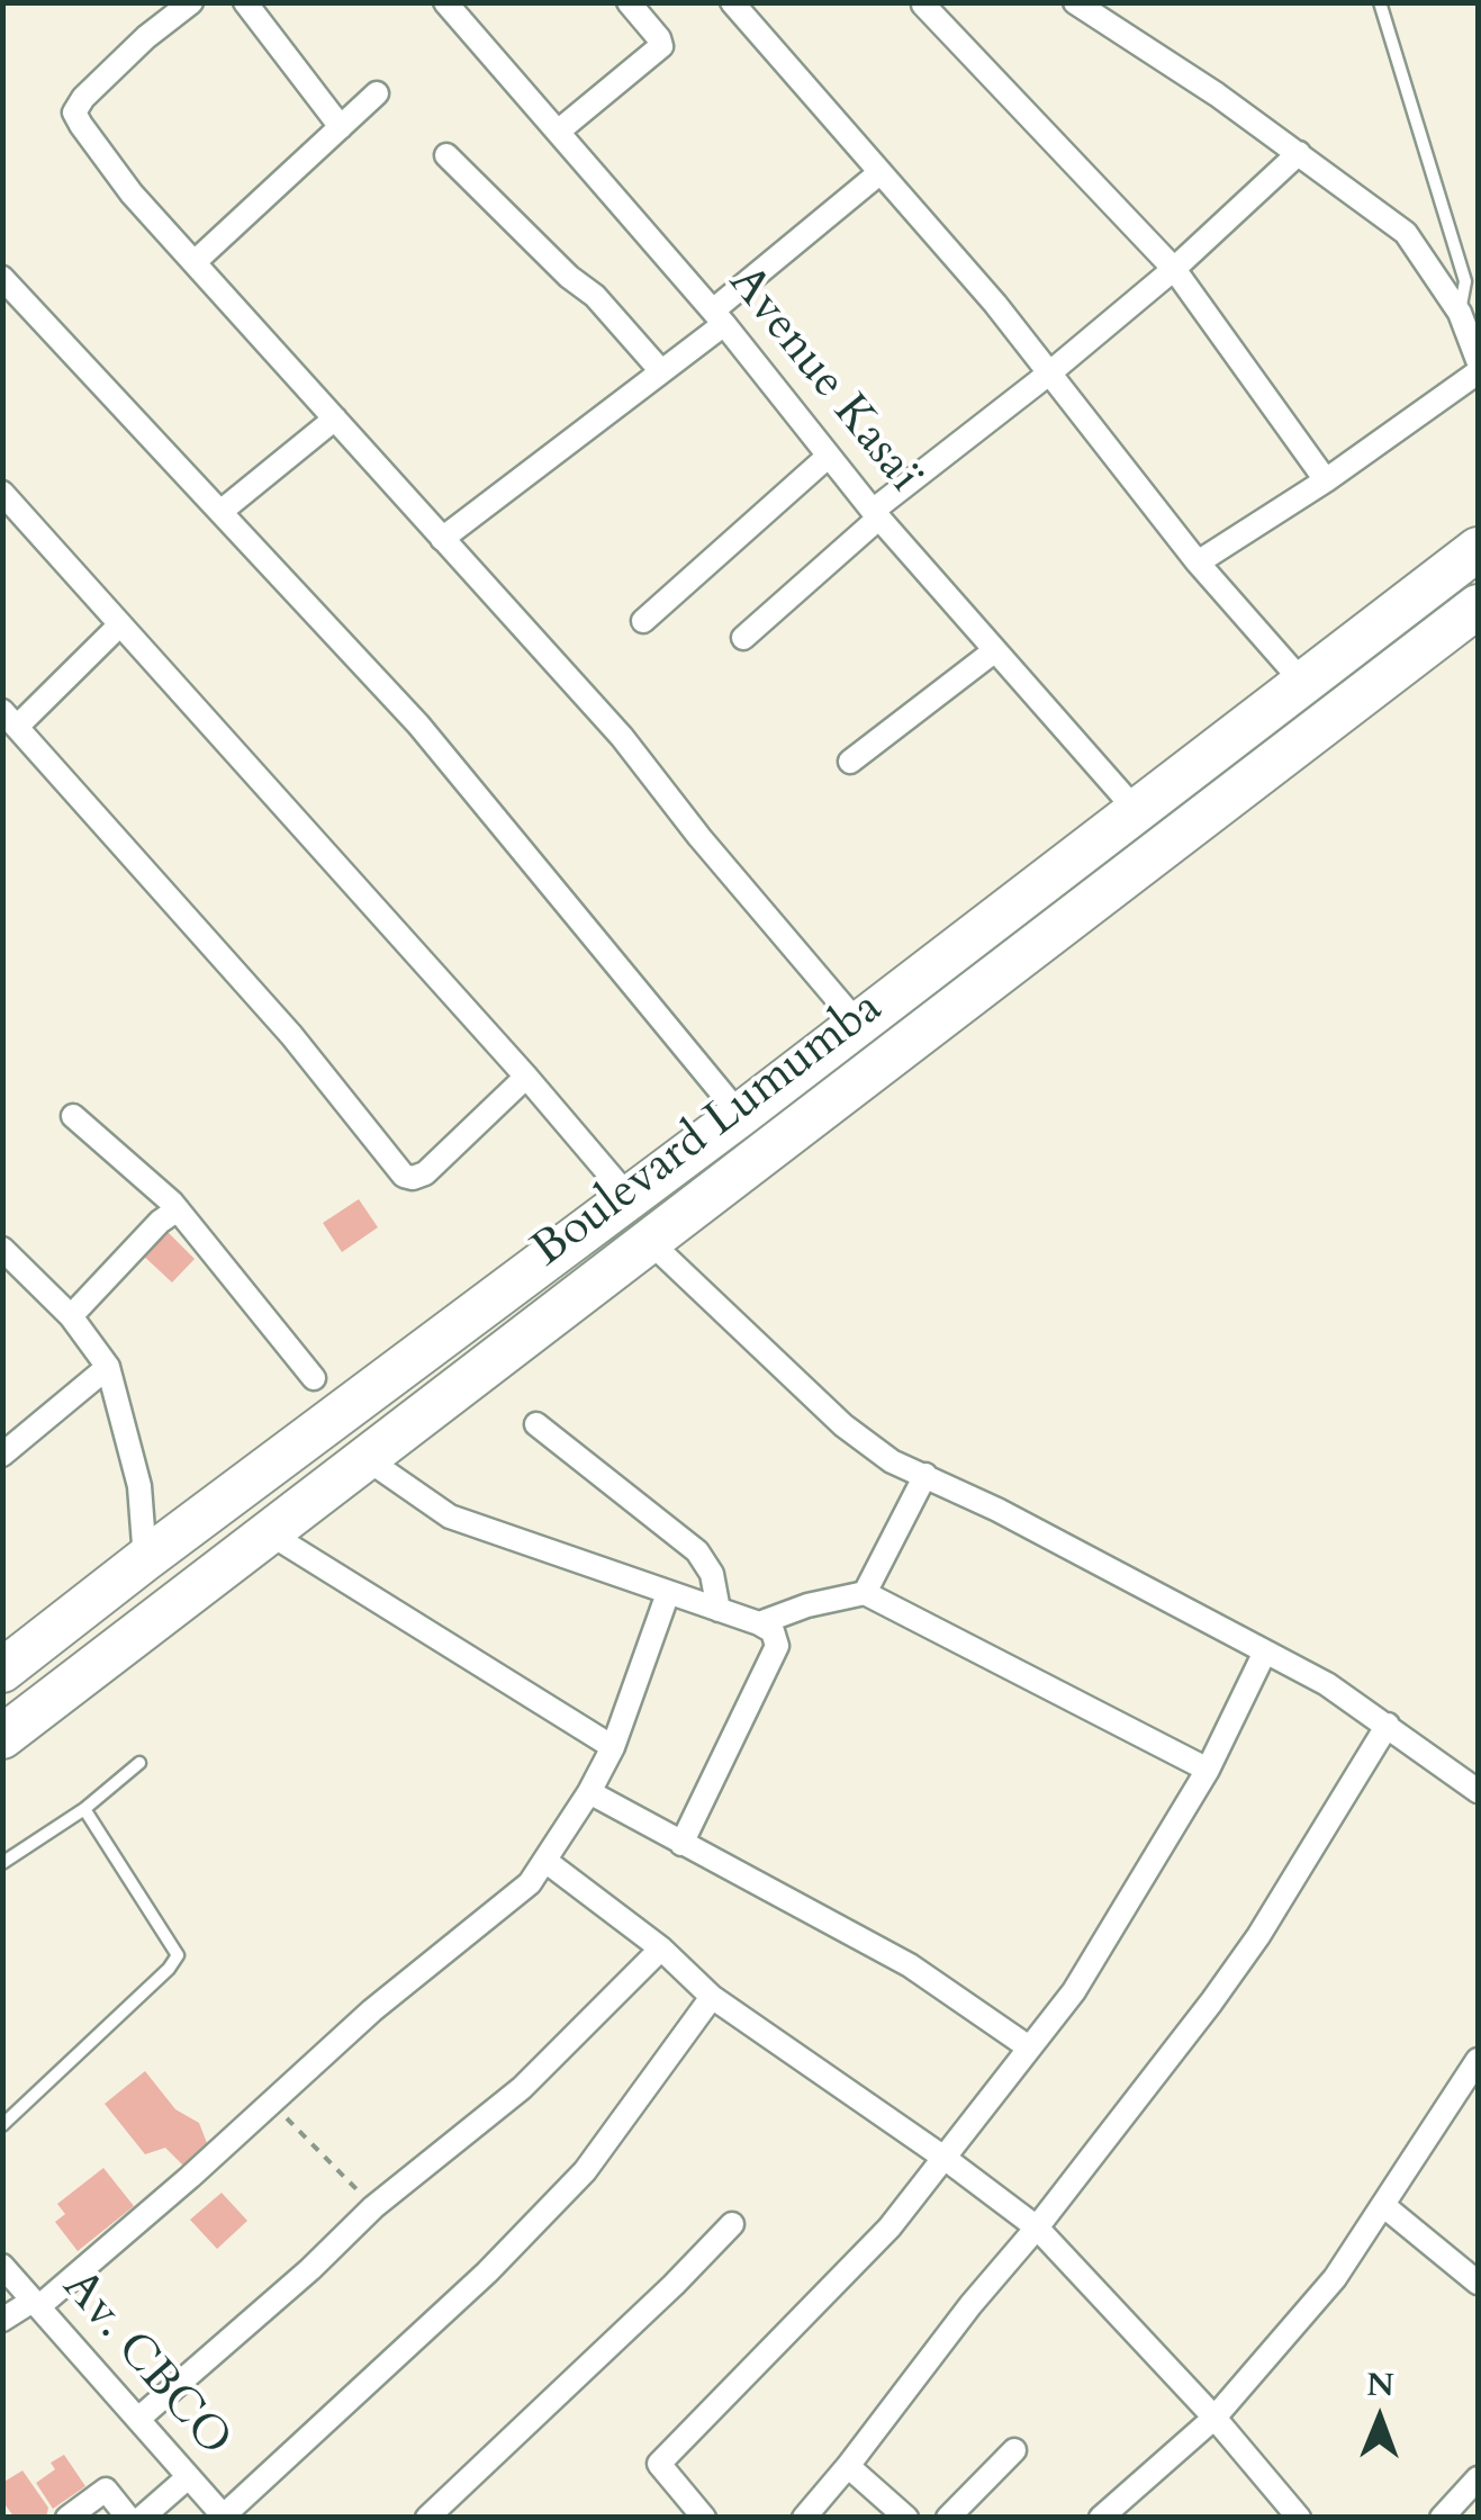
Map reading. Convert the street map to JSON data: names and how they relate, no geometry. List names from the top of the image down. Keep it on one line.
{"streets":{"highway":["Boulevard Lumumba"],"street":["Avenue Kasaï","Av. CBCO"]},"crossings":[["Avenue Kasaï","Boulevard Lumumba"]],"north":"top"}
